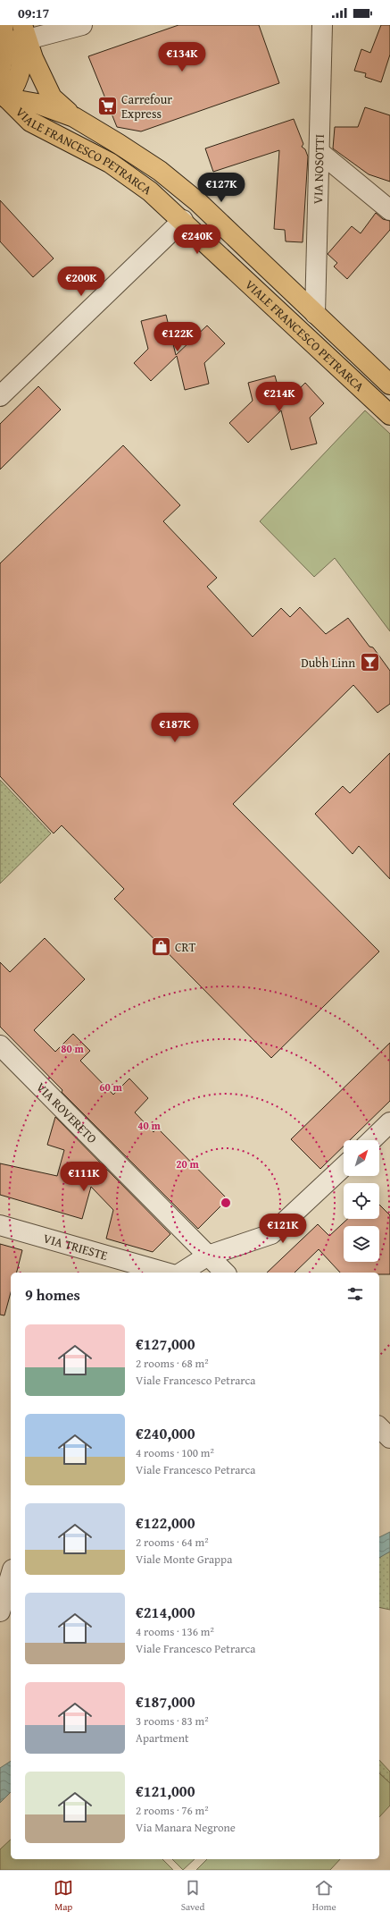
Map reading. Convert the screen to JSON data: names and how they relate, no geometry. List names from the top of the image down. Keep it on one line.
{"streets":{"main road":["VIALE FRANCESCO PETRARCA"],"street":["VIA NOSOTTI","VIA ROVERETO","VIA TRIESTE"]},"crossings":[["VIALE FRANCESCO PETRARCA","VIA NOSOTTI"]],"places":{"supermarket":["Carrefour Express"],"bar":["Dubh Linn"],"shop":["CRT"]},"north":"top right","page":{"status":"09:17","price":["€134K","€127K","€240K","€200K","€122K","€214K","€187K","€111K","€121K"],"heading":"9 homes","list":[{"name":"€127,000","note":"2 rooms · 68 m² · Viale Francesco Petrarca"},{"name":"€240,000","note":"4 rooms · 100 m² · Viale Francesco Petrarca"},{"name":"€122,000","note":"2 rooms · 64 m² · Viale Monte Grappa"},{"name":"€214,000","note":"4 rooms · 136 m² · Viale Francesco Petrarca"},{"name":"€187,000","note":"3 rooms · 83 m² · Apartment"},{"name":"€121,000","note":"2 rooms · 76 m² · Via Manara Negrone"}],"tabs":["Map","Saved","Home"]},"rings":["80 m","60 m","40 m","20 m"]}
